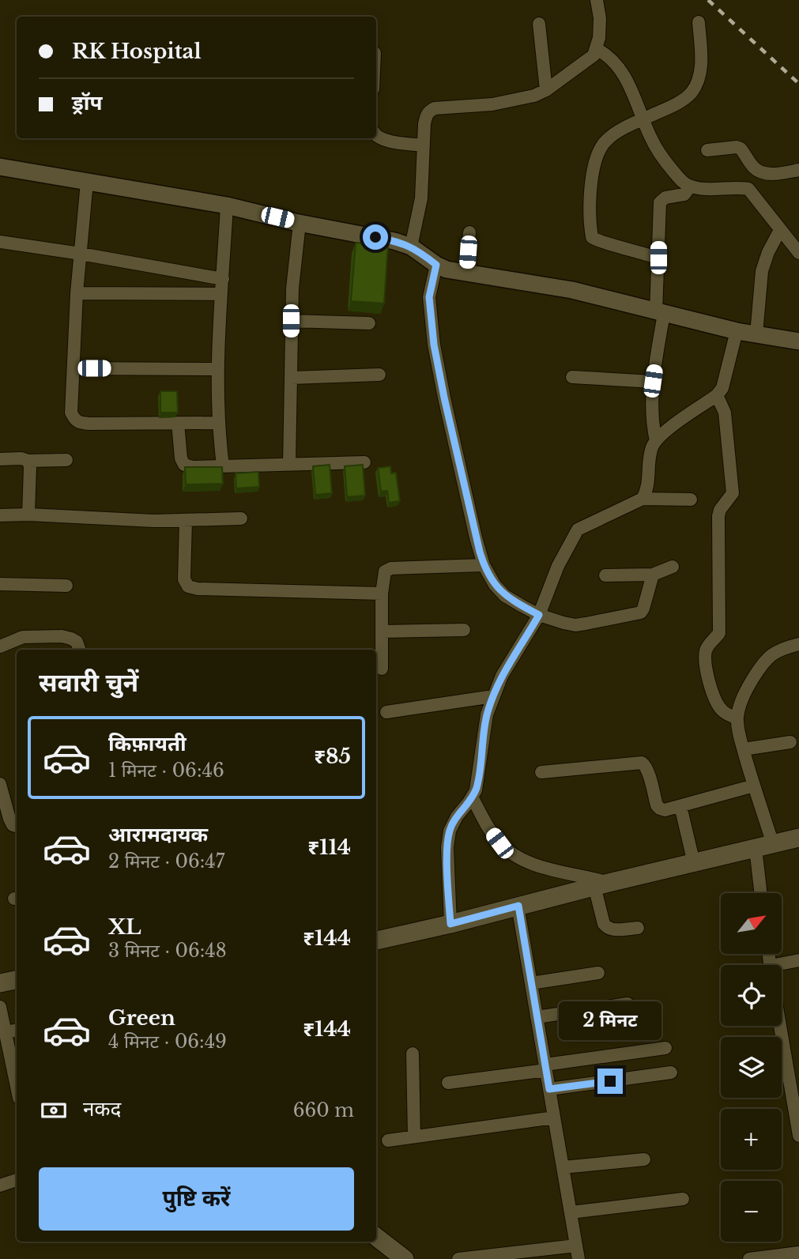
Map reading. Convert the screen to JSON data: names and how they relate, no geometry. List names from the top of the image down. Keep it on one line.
{"north":"top right","page":{"banner":["RK Hospital","ड्रॉप"],"heading":"सवारी चुनें","list":[{"name":"किफ़ायती","note":"1 मिनट · 06:46","value":"₹85"},{"name":"आरामदायक","note":"2 मिनट · 06:47","value":"₹114"},{"name":"XL","note":"3 मिनट · 06:48","value":"₹144"},{"name":"Green","note":"4 मिनट · 06:49","value":"₹144"}],"map_buttons":["+","−"],"bubble":"2 मिनट","pay":["नकद","660 m"],"buttons":"पुष्टि करें"}}
